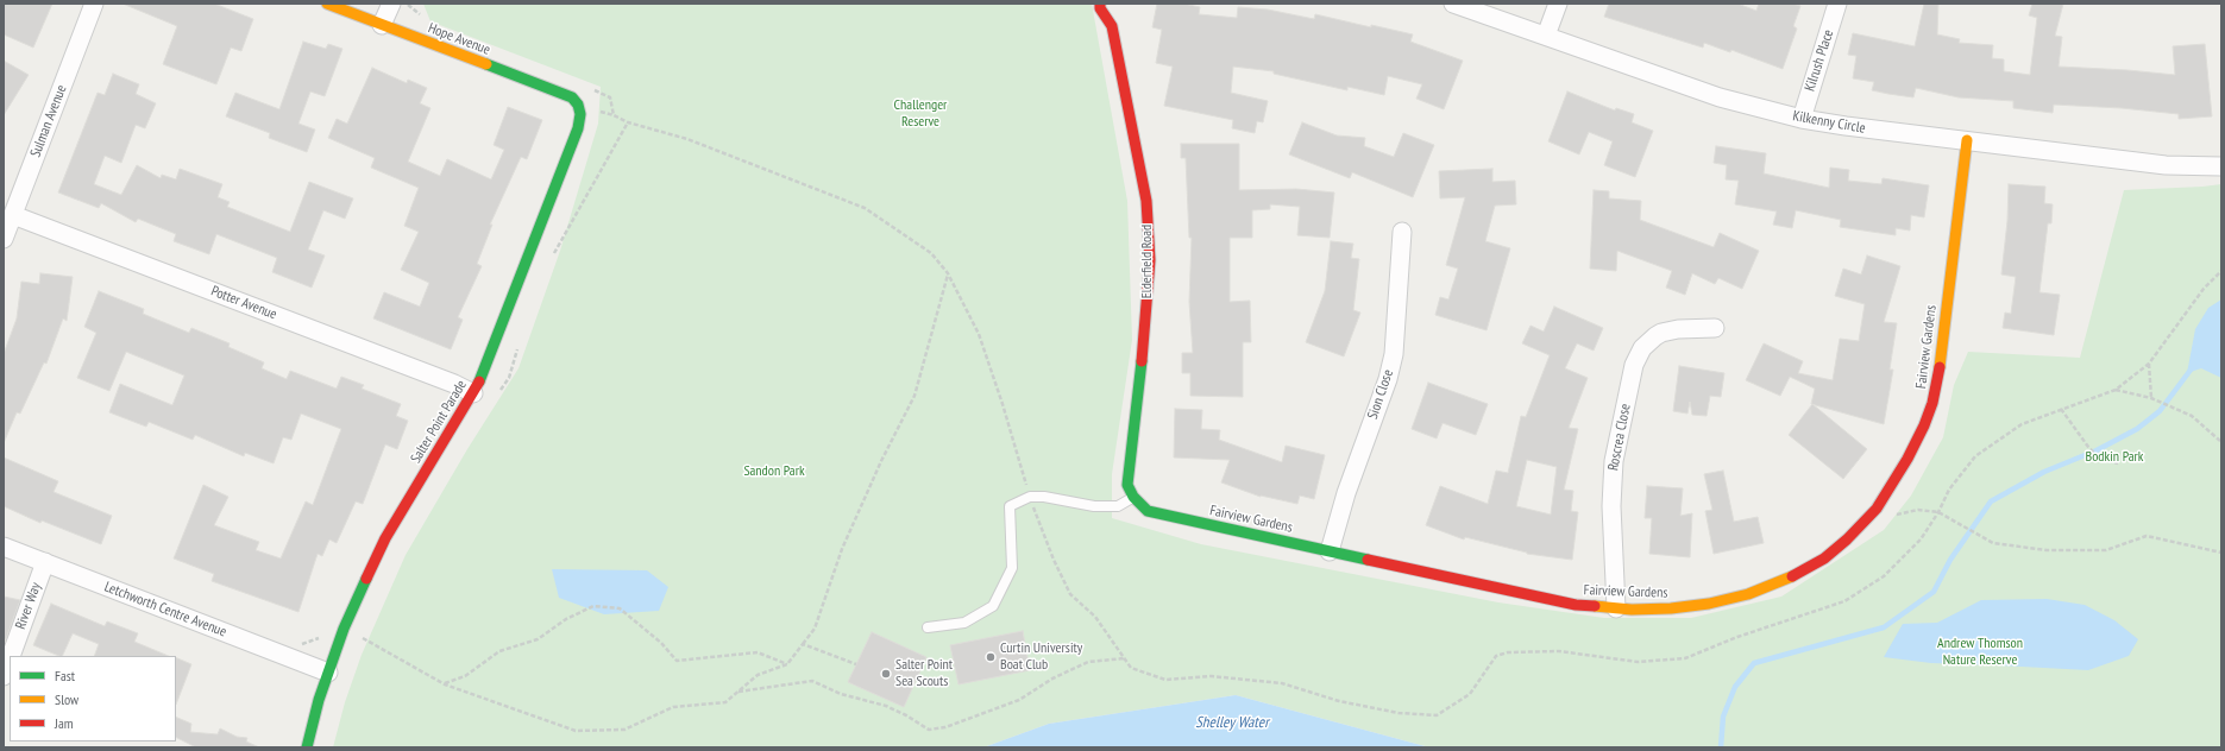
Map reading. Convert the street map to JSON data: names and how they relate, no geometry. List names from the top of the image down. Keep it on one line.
{"streets":{"street":["Hope Avenue","Kilrush Place","Sulman Avenue","Kilkenny Circle","Elderfield Road","Potter Avenue","Fairview Gardens","Sion Close","Salter Point Parade","Roscrea Close","River Way","Letchworth Centre Avenue"]},"crossings":[["Hope Avenue","Salter Point Parade"],["Kilrush Place","Kilkenny Circle"],["Sulman Avenue","Potter Avenue"],["Kilkenny Circle","Fairview Gardens"],["Elderfield Road","Fairview Gardens"],["Potter Avenue","Salter Point Parade"],["Fairview Gardens","Sion Close"],["Fairview Gardens","Roscrea Close"],["Salter Point Parade","Letchworth Centre Avenue"],["River Way","Letchworth Centre Avenue"]],"water":["Shelley Water"],"parks":["Challenger Reserve","Bodkin Park","Sandon Park","Andrew Thomson Nature Reserve"],"places":["Curtin University Boat Club","Salter Point Sea Scouts"],"legend":["Fast","Slow","Jam"]}
